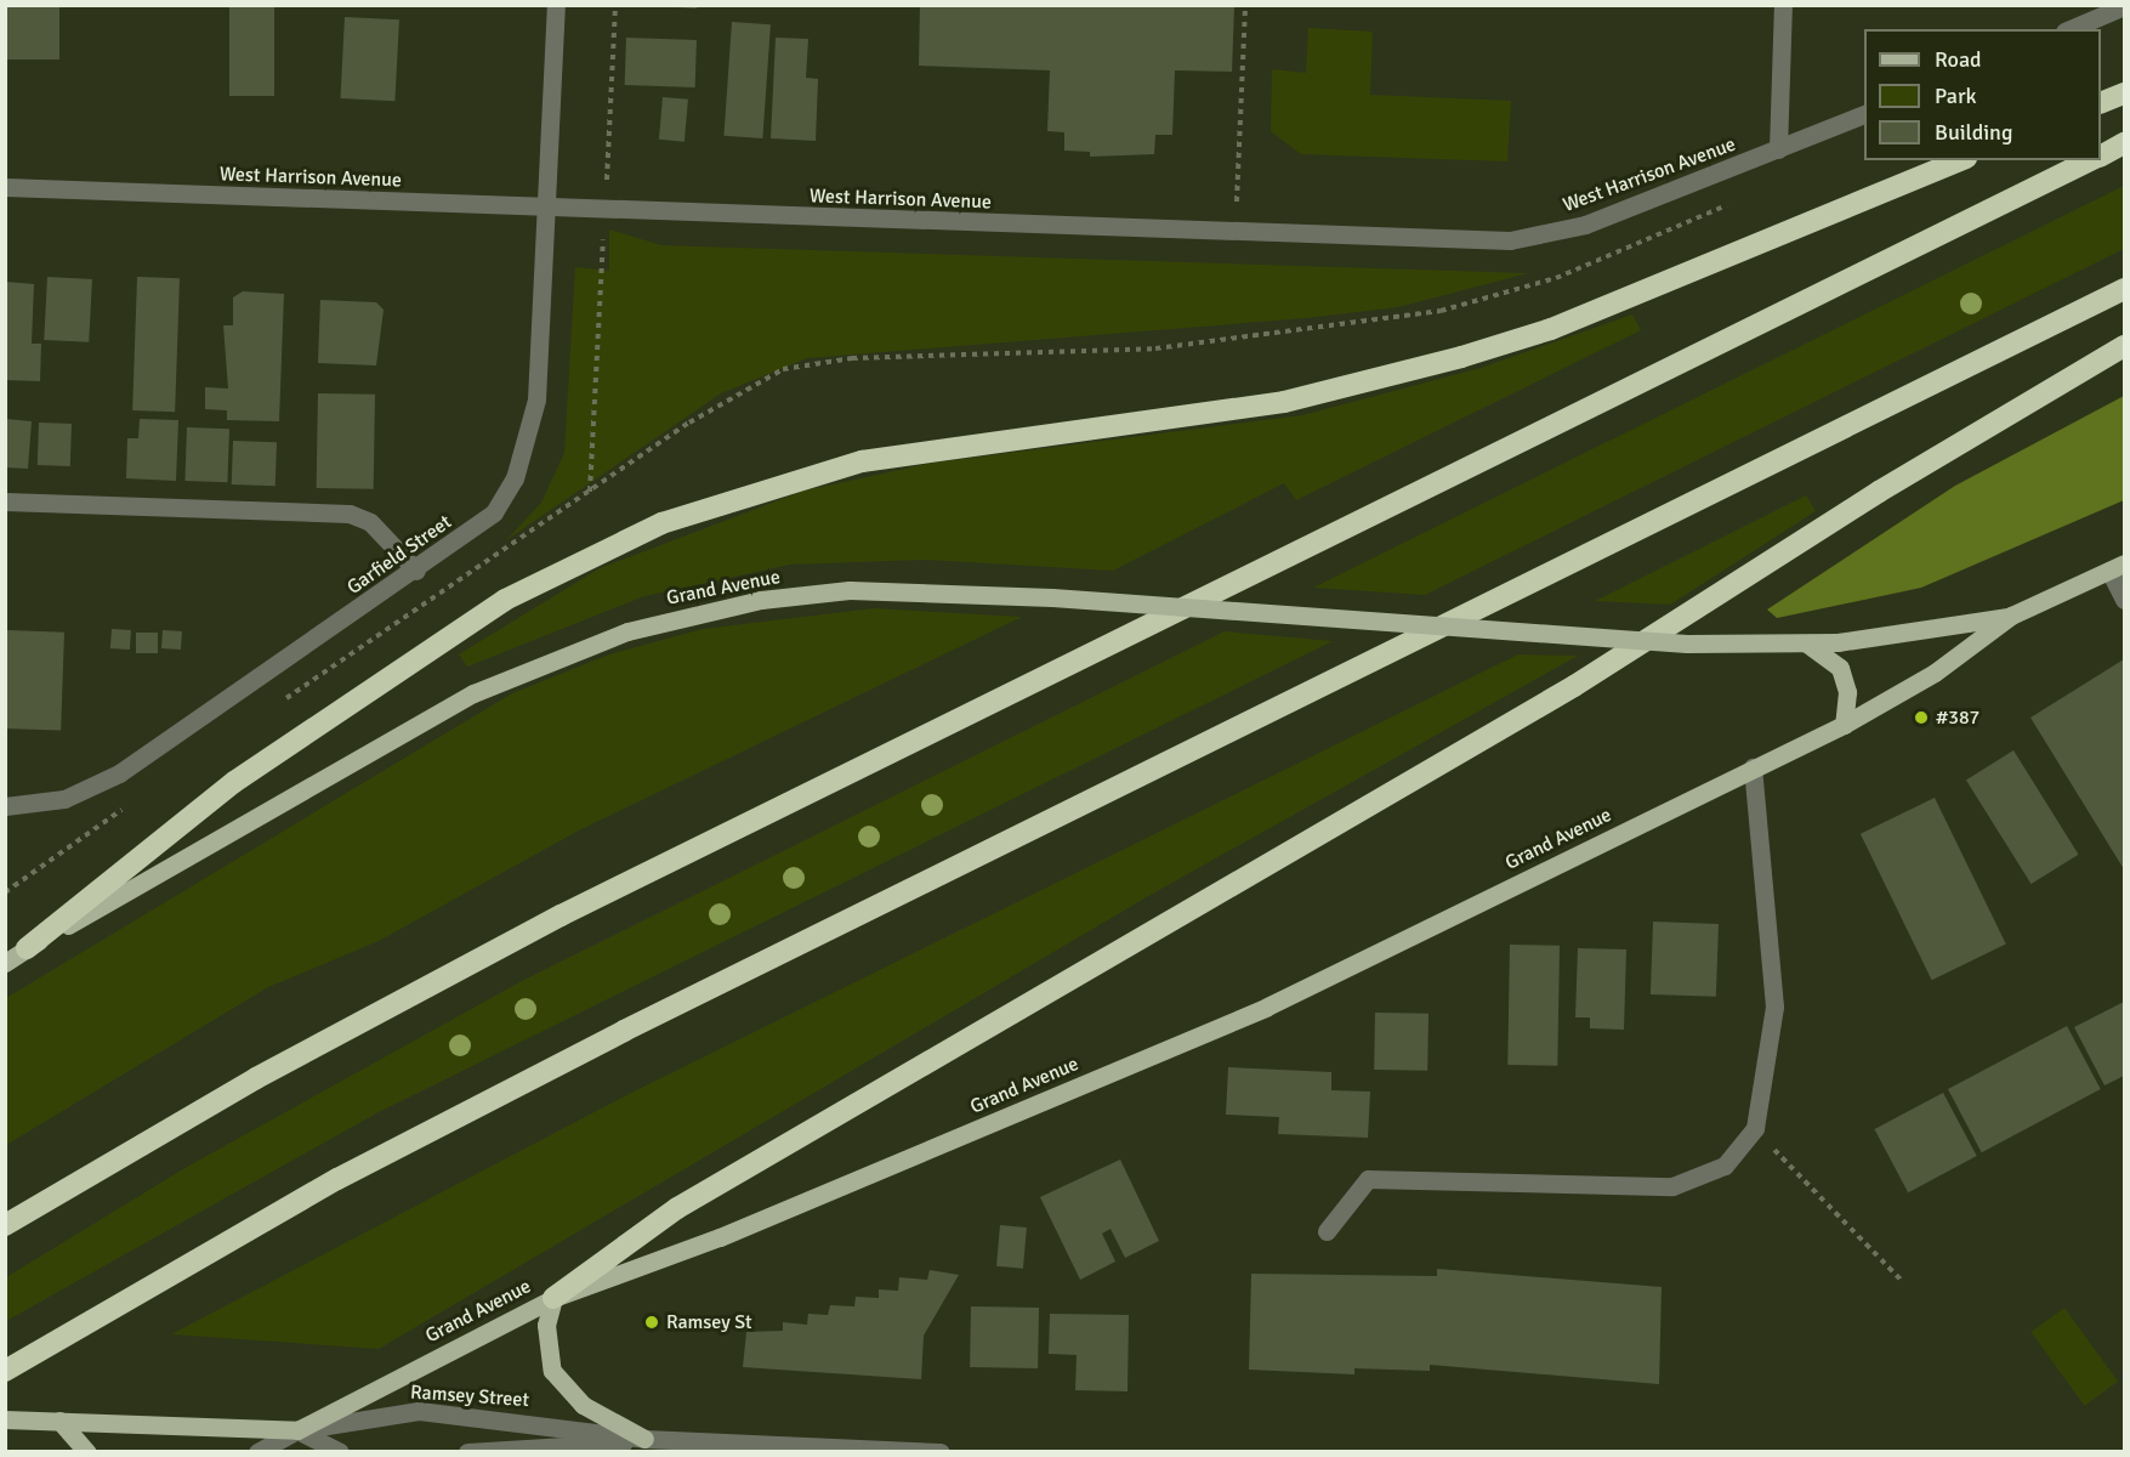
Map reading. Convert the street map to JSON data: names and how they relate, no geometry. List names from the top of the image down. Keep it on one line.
{"streets":{"main road":["Grand Avenue"],"street":["West Harrison Avenue","Garfield Street","Ramsey Street"]},"crossings":[["West Harrison Avenue","Garfield Street"],["Grand Avenue","Ramsey Street"]],"places":["#387","Ramsey St"],"legend":["Road","Park","Building"]}
